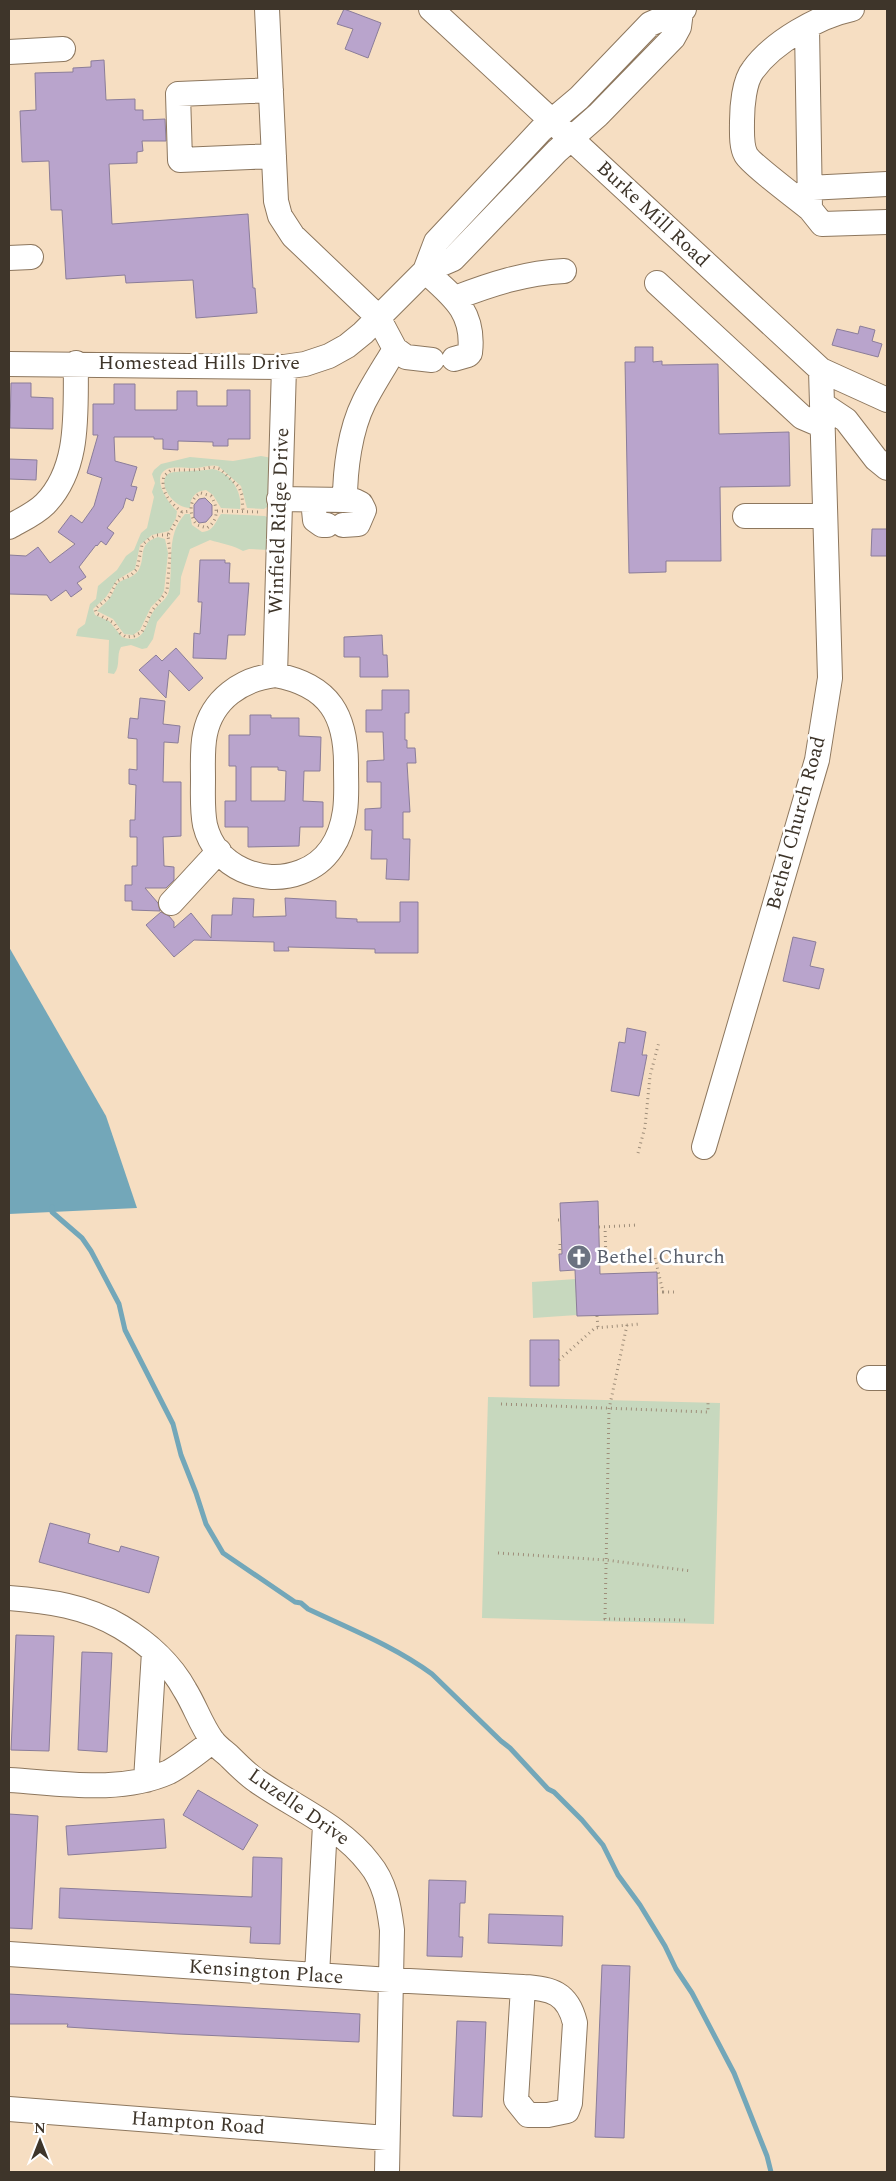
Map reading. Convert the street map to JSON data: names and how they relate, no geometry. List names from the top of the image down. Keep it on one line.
{"streets":{"street":["Burke Mill Road","Homestead Hills Drive","Winfield Ridge Drive","Bethel Church Road","Luzelle Drive","Kensington Place","Hampton Road"]},"crossings":[["Burke Mill Road","Homestead Hills Drive"],["Burke Mill Road","Bethel Church Road"],["Homestead Hills Drive","Winfield Ridge Drive"],["Luzelle Drive","Kensington Place"],["Luzelle Drive","Hampton Road"]],"places":{"church":["Bethel Church"]},"north":"top"}
